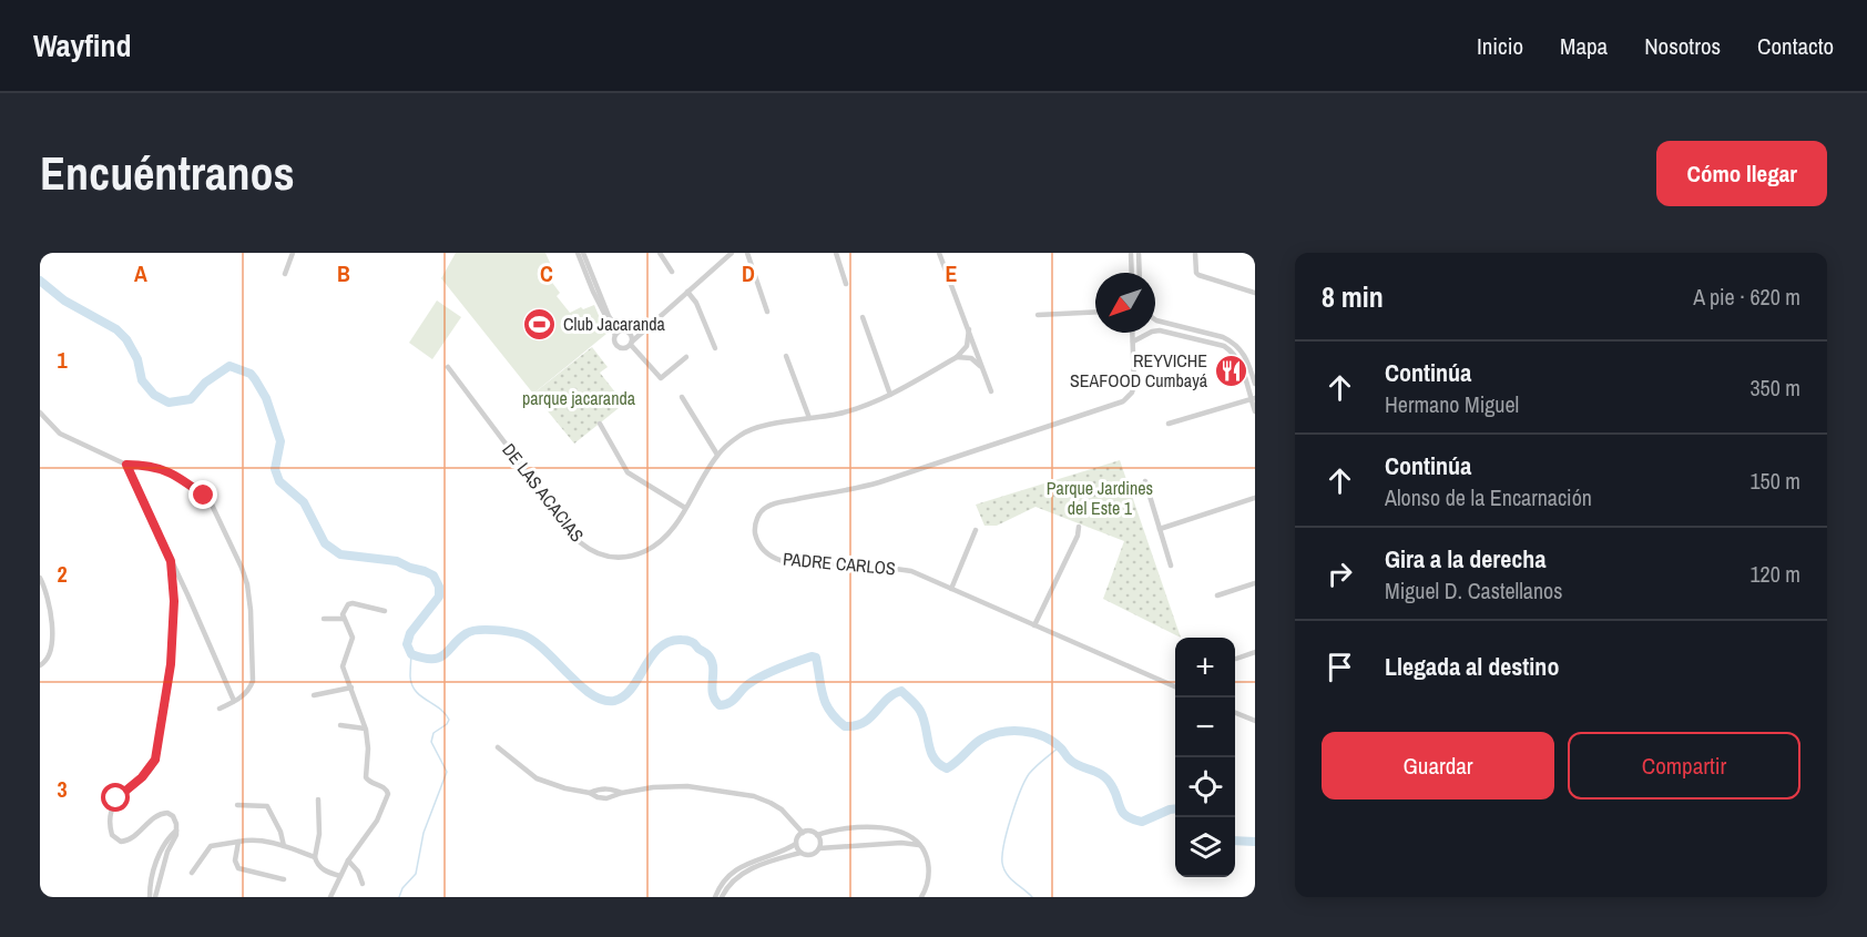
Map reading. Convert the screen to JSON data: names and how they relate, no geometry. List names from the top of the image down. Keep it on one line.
{"streets":{"street":["DE LAS ACACIAS","PADRE CARLOS"]},"parks":["parque jacaranda","Parque Jardines del Este 1"],"places":{"sports":["Club Jacaranda"],"restaurant":["REYVICHE SEAFOOD Cumbayá"]},"north":"bottom left","page":{"header":"Wayfind","nav":["Inicio","Mapa","Nosotros","Contacto"],"buttons":["Cómo llegar",["Guardar","Compartir"]],"title":"Encuéntranos","heading":["8 min","A pie · 620 m"],"list":[["Continúa","Hermano Miguel","350 m"],["Continúa","Alonso de la Encarnación","150 m"],["Gira a la derecha","Miguel D. Castellanos","120 m"],"Llegada al destino"],"map_buttons":["+","−"]},"grid":{"columns":["A","B","C","D","E"],"rows":["1","2","3"]}}
